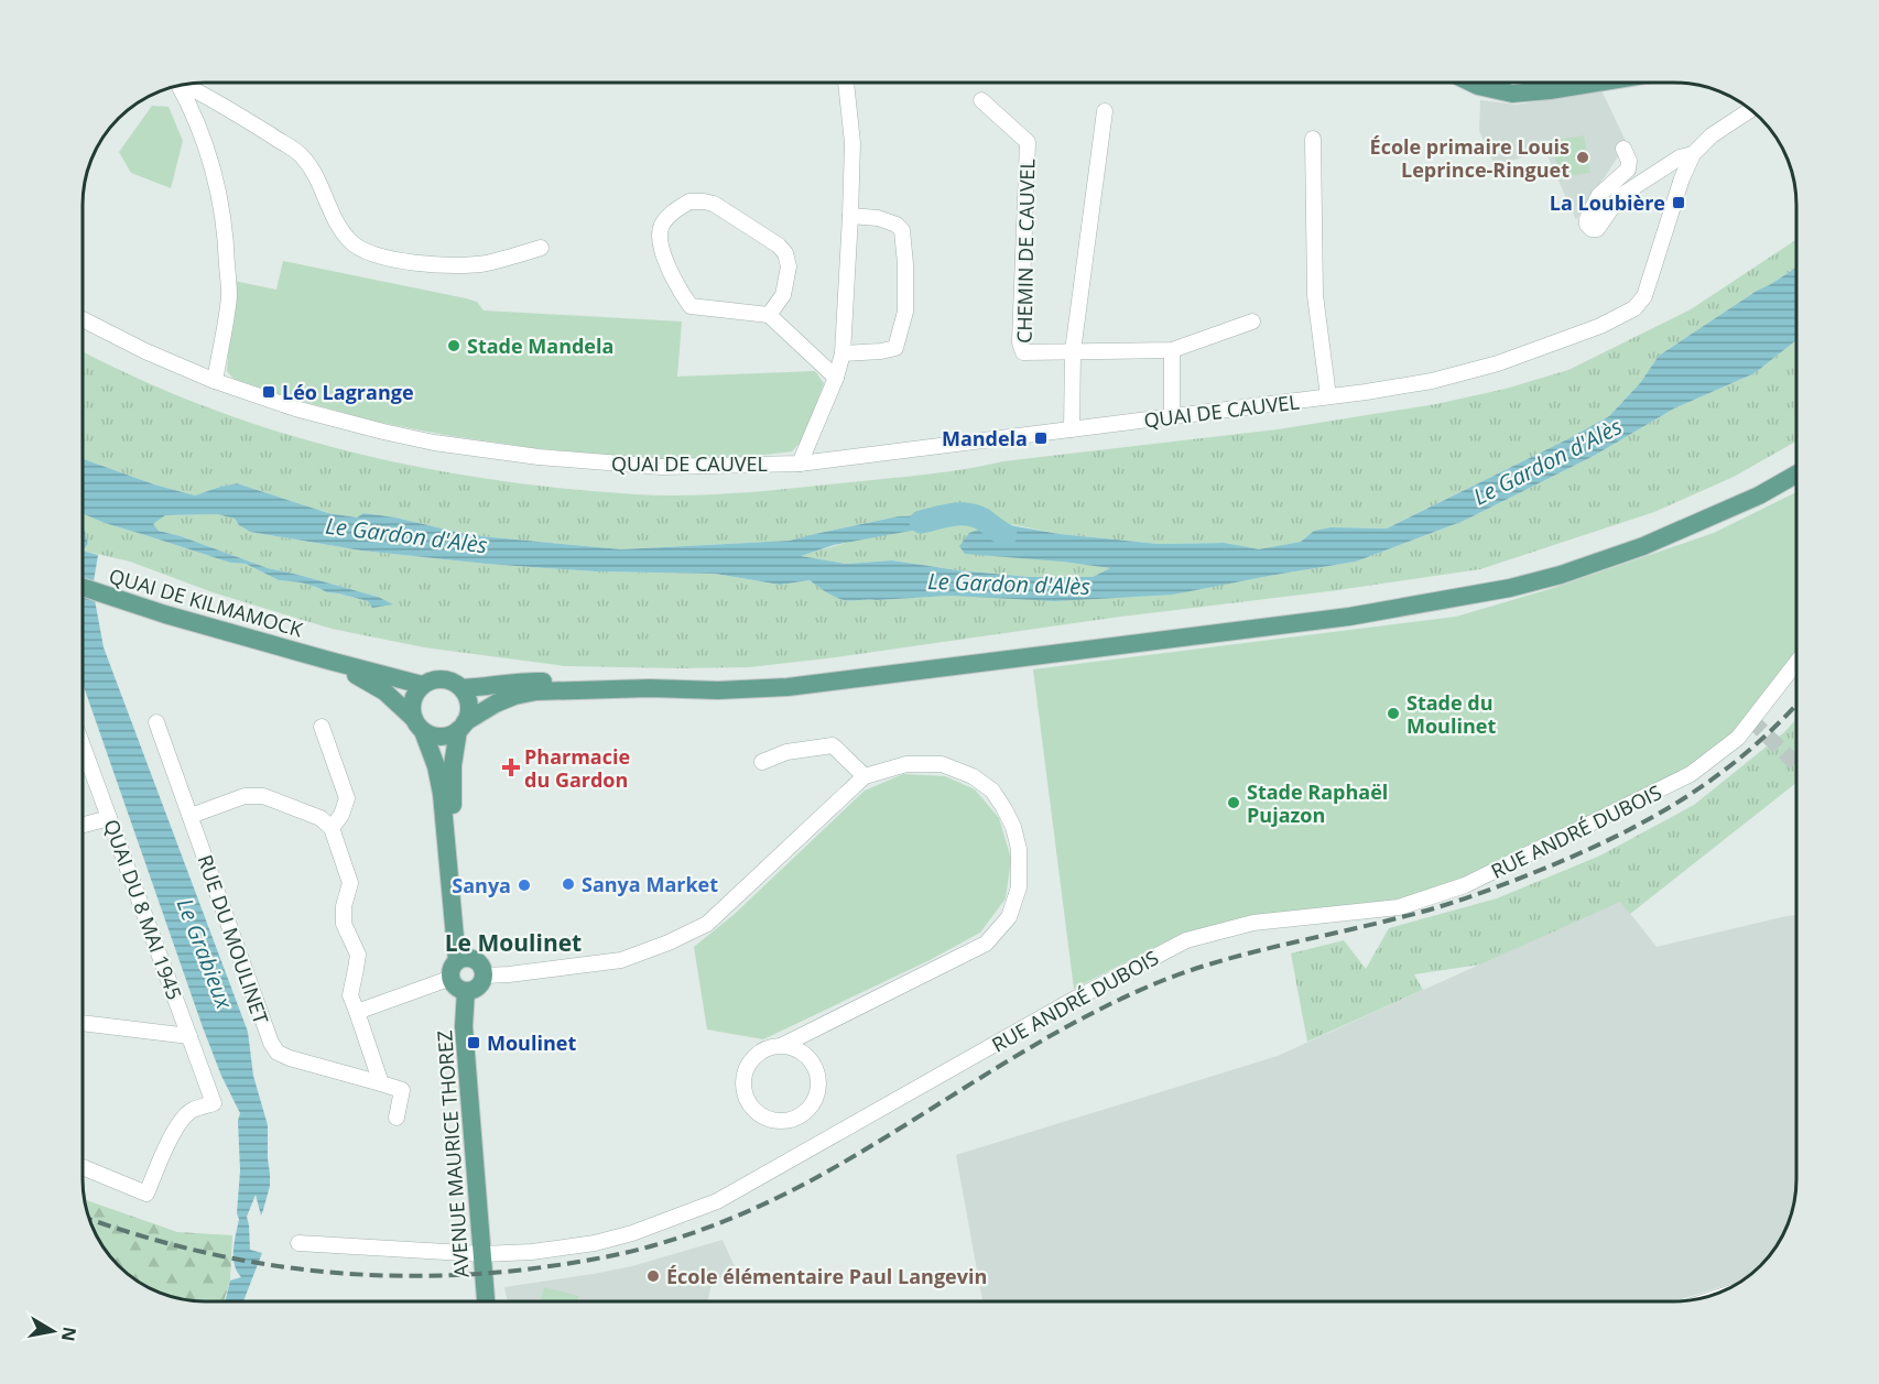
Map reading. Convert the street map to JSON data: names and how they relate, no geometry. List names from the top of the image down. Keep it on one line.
{"streets":{"main road":["QUAI DE KILMAMOCK","AVENUE MAURICE THOREZ"],"street":["CHEMIN DE CAUVEL","QUAI DE CAUVEL","RUE ANDRÉ DUBOIS","QUAI DU 8 MAI 1945","RUE DU MOULINET"]},"crossings":[["RUE ANDRÉ DUBOIS","AVENUE MAURICE THOREZ"]],"districts":["Le Moulinet"],"water":["Le Gardon d'Alès","Le Grabieux"],"places":{"other":["École primaire Louis Leprince-Ringuet","Stade Mandela","Stade du Moulinet","Stade Raphaël Pujazon","Sanya Market","Sanya","École élémentaire Paul Langevin"],"transit":["La Loubière","Léo Lagrange","Mandela","Moulinet"],"health":["Pharmacie du Gardon"]},"north":"right"}
